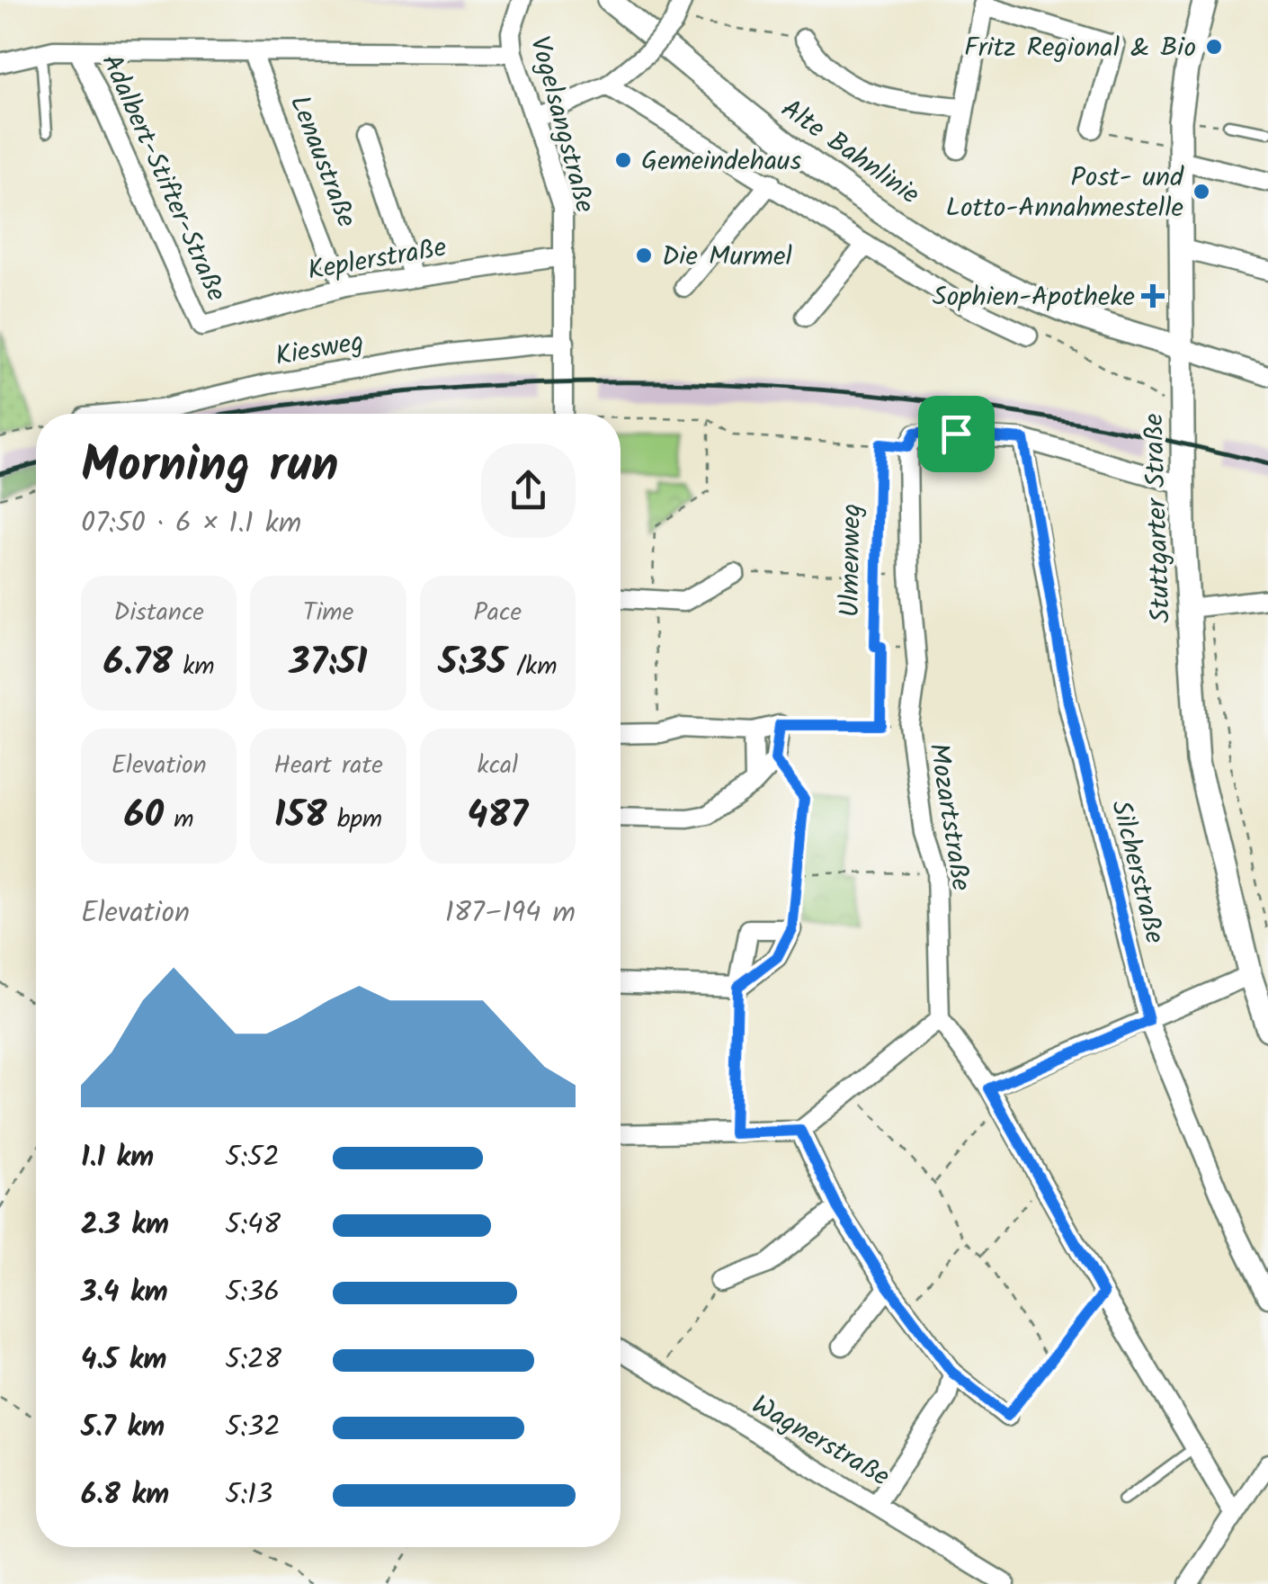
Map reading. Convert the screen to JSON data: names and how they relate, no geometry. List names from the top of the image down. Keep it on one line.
{"streets":{"street":["Vogelsangstraße","Alte Bahnlinie","Lenaustraße","Adalbert-Stifter-Straße","Keplerstraße","Kiesweg","Stuttgarter Straße","Mozartstraße","Silcherstraße","Wagnerstraße"],"path":["Ulmenweg"]},"crossings":[["Vogelsangstraße","Keplerstraße"],["Vogelsangstraße","Kiesweg"],["Alte Bahnlinie","Stuttgarter Straße"],["Lenaustraße","Keplerstraße"],["Adalbert-Stifter-Straße","Keplerstraße"]],"places":{"other":["Fritz Regional & Bio","Gemeindehaus","Post- und Lotto-Annahmestelle","Die Murmel"],"health":["Sophien-Apotheke"]},"page":{"heading":["Morning run","07:50 · 6 × 1.1 km"],"stats":[["Distance","6.78 km"],["Time","37:51"],["Pace","5:35 /km"],["Elevation","60 m"],["Heart rate","158 bpm"],["kcal","487"]],"chart":["Elevation","187–194 m"],"list":[{"name":"1.1 km","note":"5:52"},{"name":"2.3 km","note":"5:48"},{"name":"3.4 km","note":"5:36"},{"name":"4.5 km","note":"5:28"},{"name":"5.7 km","note":"5:32"},{"name":"6.8 km","note":"5:13"}]}}
